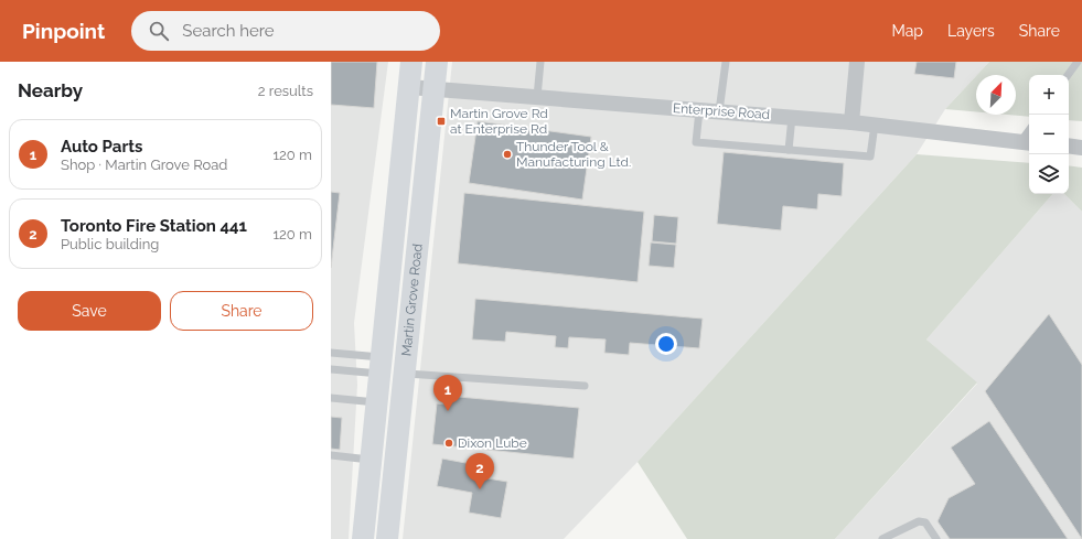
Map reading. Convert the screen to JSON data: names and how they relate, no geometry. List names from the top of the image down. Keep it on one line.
{"streets":{"main road":["Martin Grove Road"],"street":["Enterprise Road"]},"crossings":[["Enterprise Road","Martin Grove Road"]],"places":{"transit":["Martin Grove Rd at Enterprise Rd"],"other":["Thunder Tool & Manufacturing Ltd.","Dixon Lube"]},"north":"top right","page":{"header":"Pinpoint","search":"Search here","nav":["Map","Layers","Share"],"heading":["Nearby","2 results"],"map_buttons":["+","−"],"list":[{"mark":"1","name":"Auto Parts","note":"Shop · Martin Grove Road","value":"120 m"},{"mark":"2","name":"Toronto Fire Station 441","note":"Public building","value":"120 m"}],"buttons":["Save","Share"],"pins":["1","2"]}}
